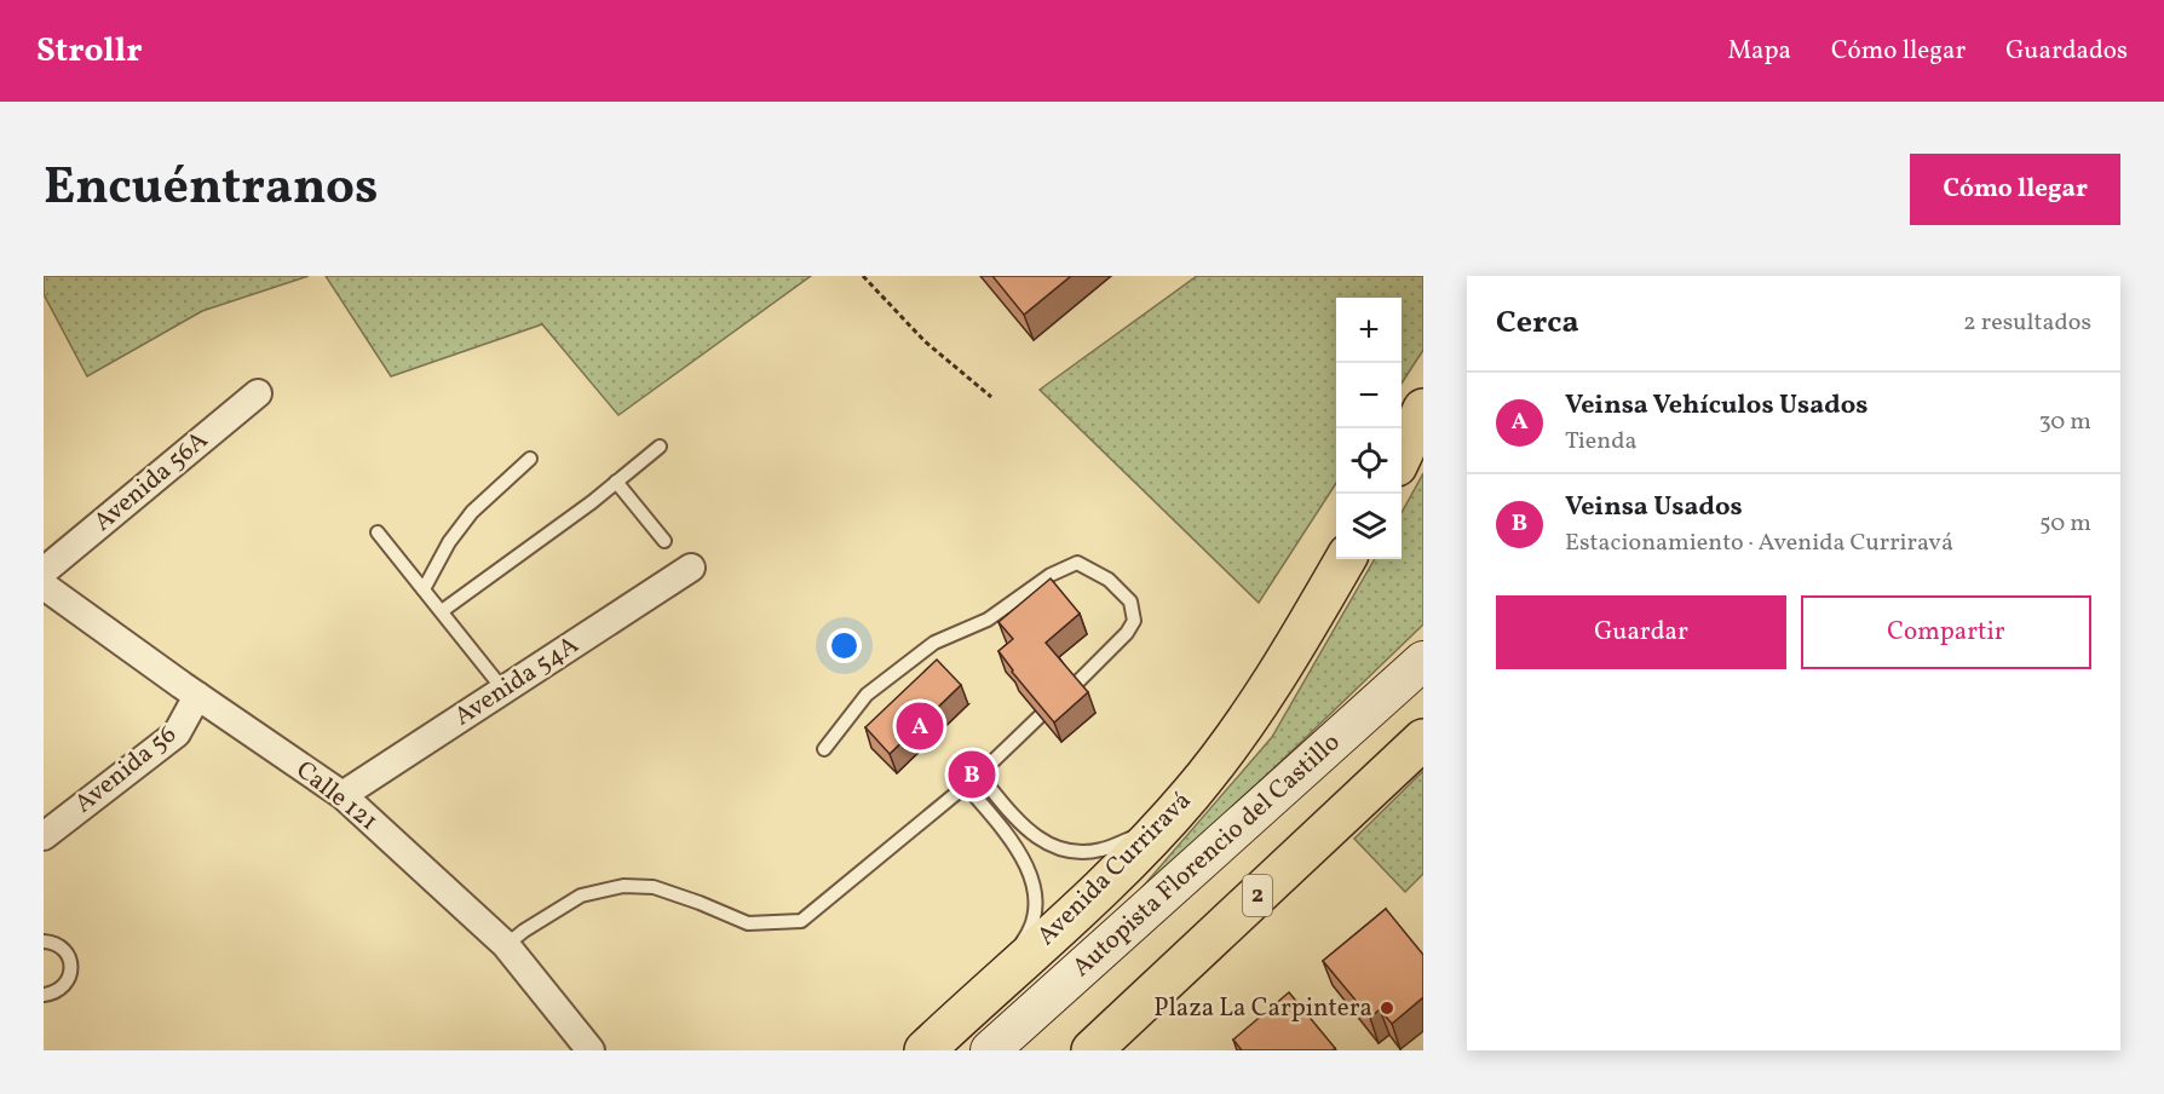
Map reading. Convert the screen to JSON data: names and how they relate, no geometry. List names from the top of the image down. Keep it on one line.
{"streets":{"highway":["Avenida Curriravá","2"],"main road":["Autopista Florencio del Castillo"],"street":["Avenida 56A","Avenida 54A","Avenida 56","Calle 121"]},"crossings":[["Avenida 54A","Calle 121"],["Avenida 56","Calle 121"]],"places":["Plaza La Carpintera"],"page":{"header":"Strollr","nav":["Mapa","Cómo llegar","Guardados"],"title":"Encuéntranos","buttons":["Cómo llegar",["Guardar","Compartir"]],"heading":["Cerca","2 resultados"],"map_buttons":["+","−"],"list":[{"mark":"A","name":"Veinsa Vehículos Usados","note":"Tienda","value":"30 m"},{"mark":"B","name":"Veinsa Usados","note":"Estacionamiento · Avenida Curriravá","value":"50 m"}],"pins":["A","B"]}}
